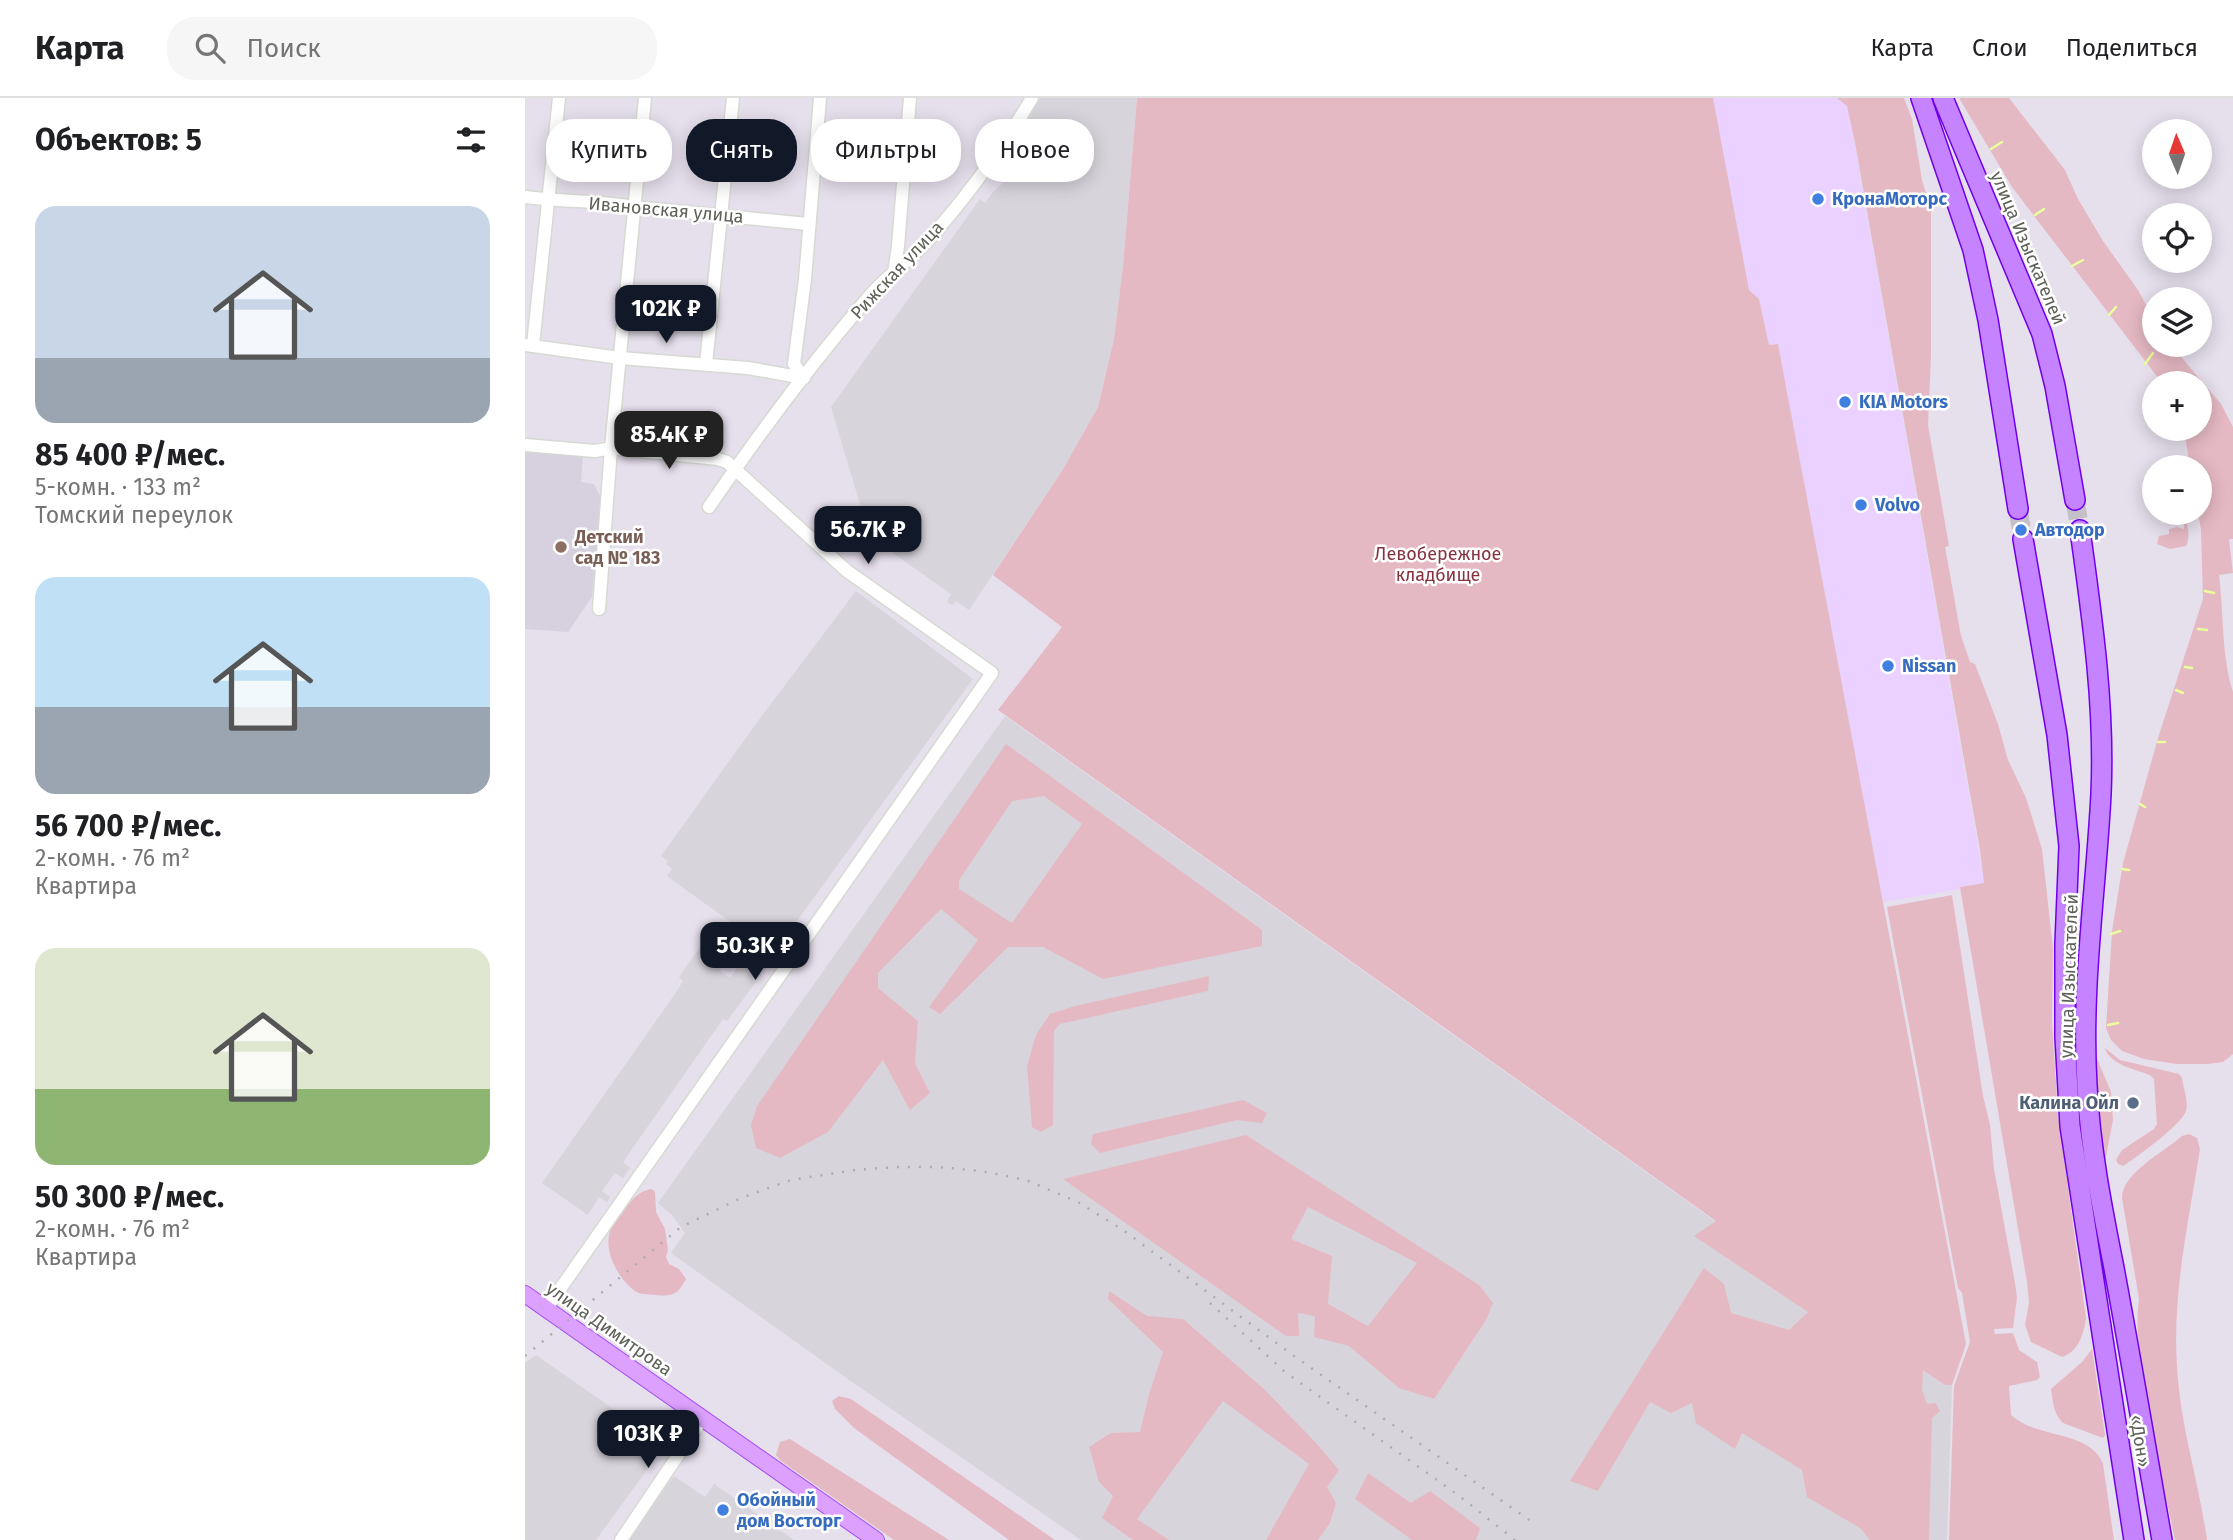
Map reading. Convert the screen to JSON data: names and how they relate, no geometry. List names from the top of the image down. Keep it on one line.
{"streets":{"highway":["улица Изыскателей","«Дон»"],"main road":["улица Димитрова"],"street":["Ивановская улица","Рижская улица"]},"crossings":[["улица Изыскателей","«Дон»"]],"parks":["Левобережное кладбище"],"places":["КронаМоторс","KIA Motors","Volvo","Автодор","Детский сад № 183","Nissan","Калина Ойл","Обойный дом Восторг"],"north":"top","page":{"header":"Карта","search":"Поиск","nav":["Карта","Слои","Поделиться"],"heading":"Объектов: 5","map_buttons":["+","−"],"chip":["Купить","Снять","Фильтры","Новое"],"list":[{"name":"85 400 ₽/мес.","note":"5-комн. · 133 m² · Томский переулок"},{"name":"56 700 ₽/мес.","note":"2-комн. · 76 m² · Квартира"},{"name":"50 300 ₽/мес.","note":"2-комн. · 76 m² · Квартира"}],"price":["102K ₽","85.4K ₽","56.7K ₽","50.3K ₽","103K ₽"]}}
